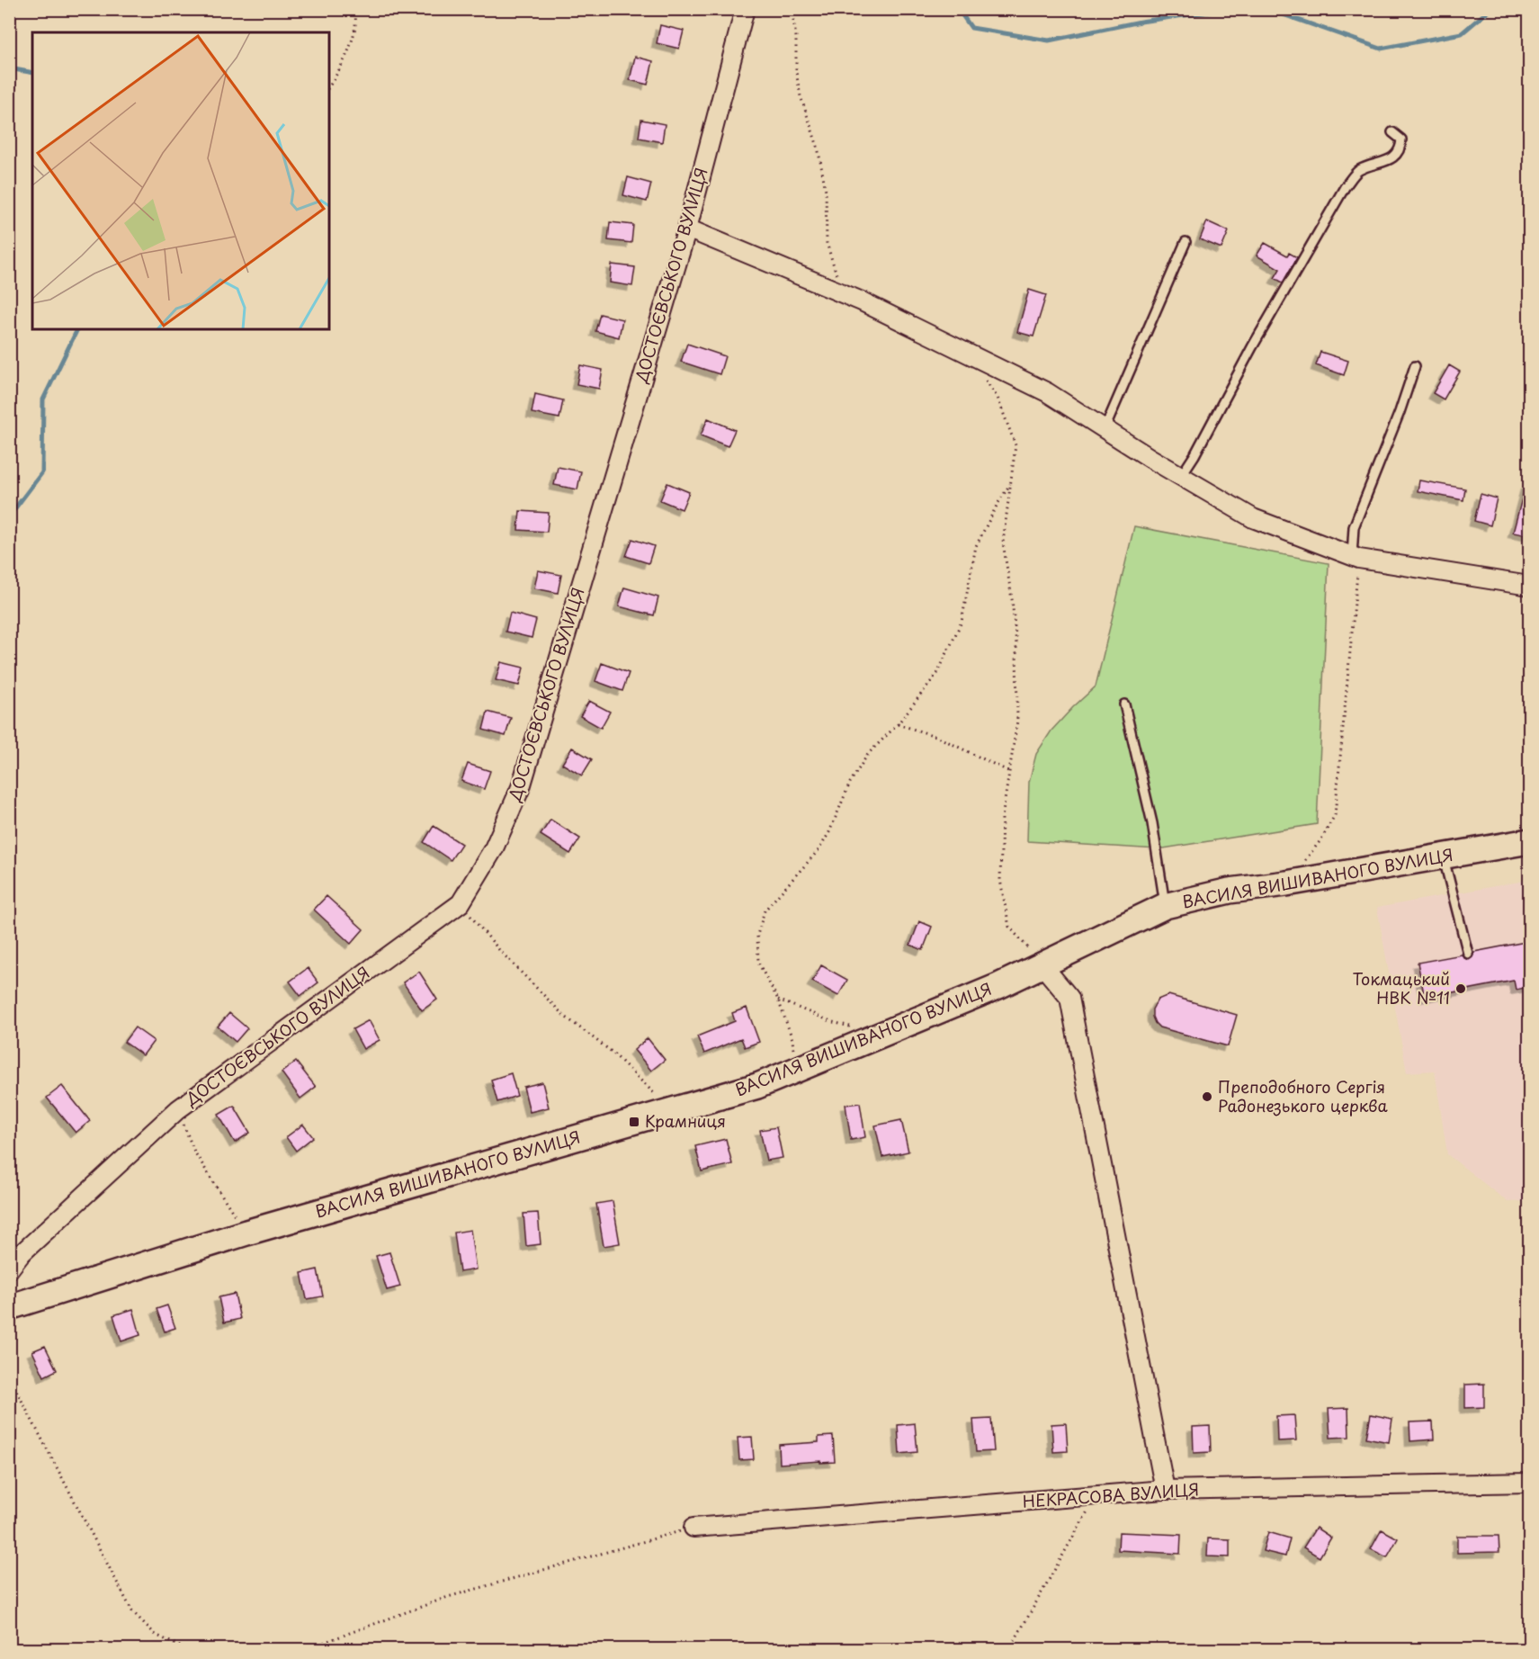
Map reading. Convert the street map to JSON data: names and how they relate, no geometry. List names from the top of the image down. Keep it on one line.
{"streets":{"street":["ДОСТОЄВСЬКОГО ВУЛИЦЯ","ВАСИЛЯ ВИШИВАНОГО ВУЛИЦЯ","НЕКРАСОВА ВУЛИЦЯ"]},"places":{"other":["Токмацький НВК №11","Преподобного Сергія Радонезького церква"],"transit":["Крамниця"]}}
